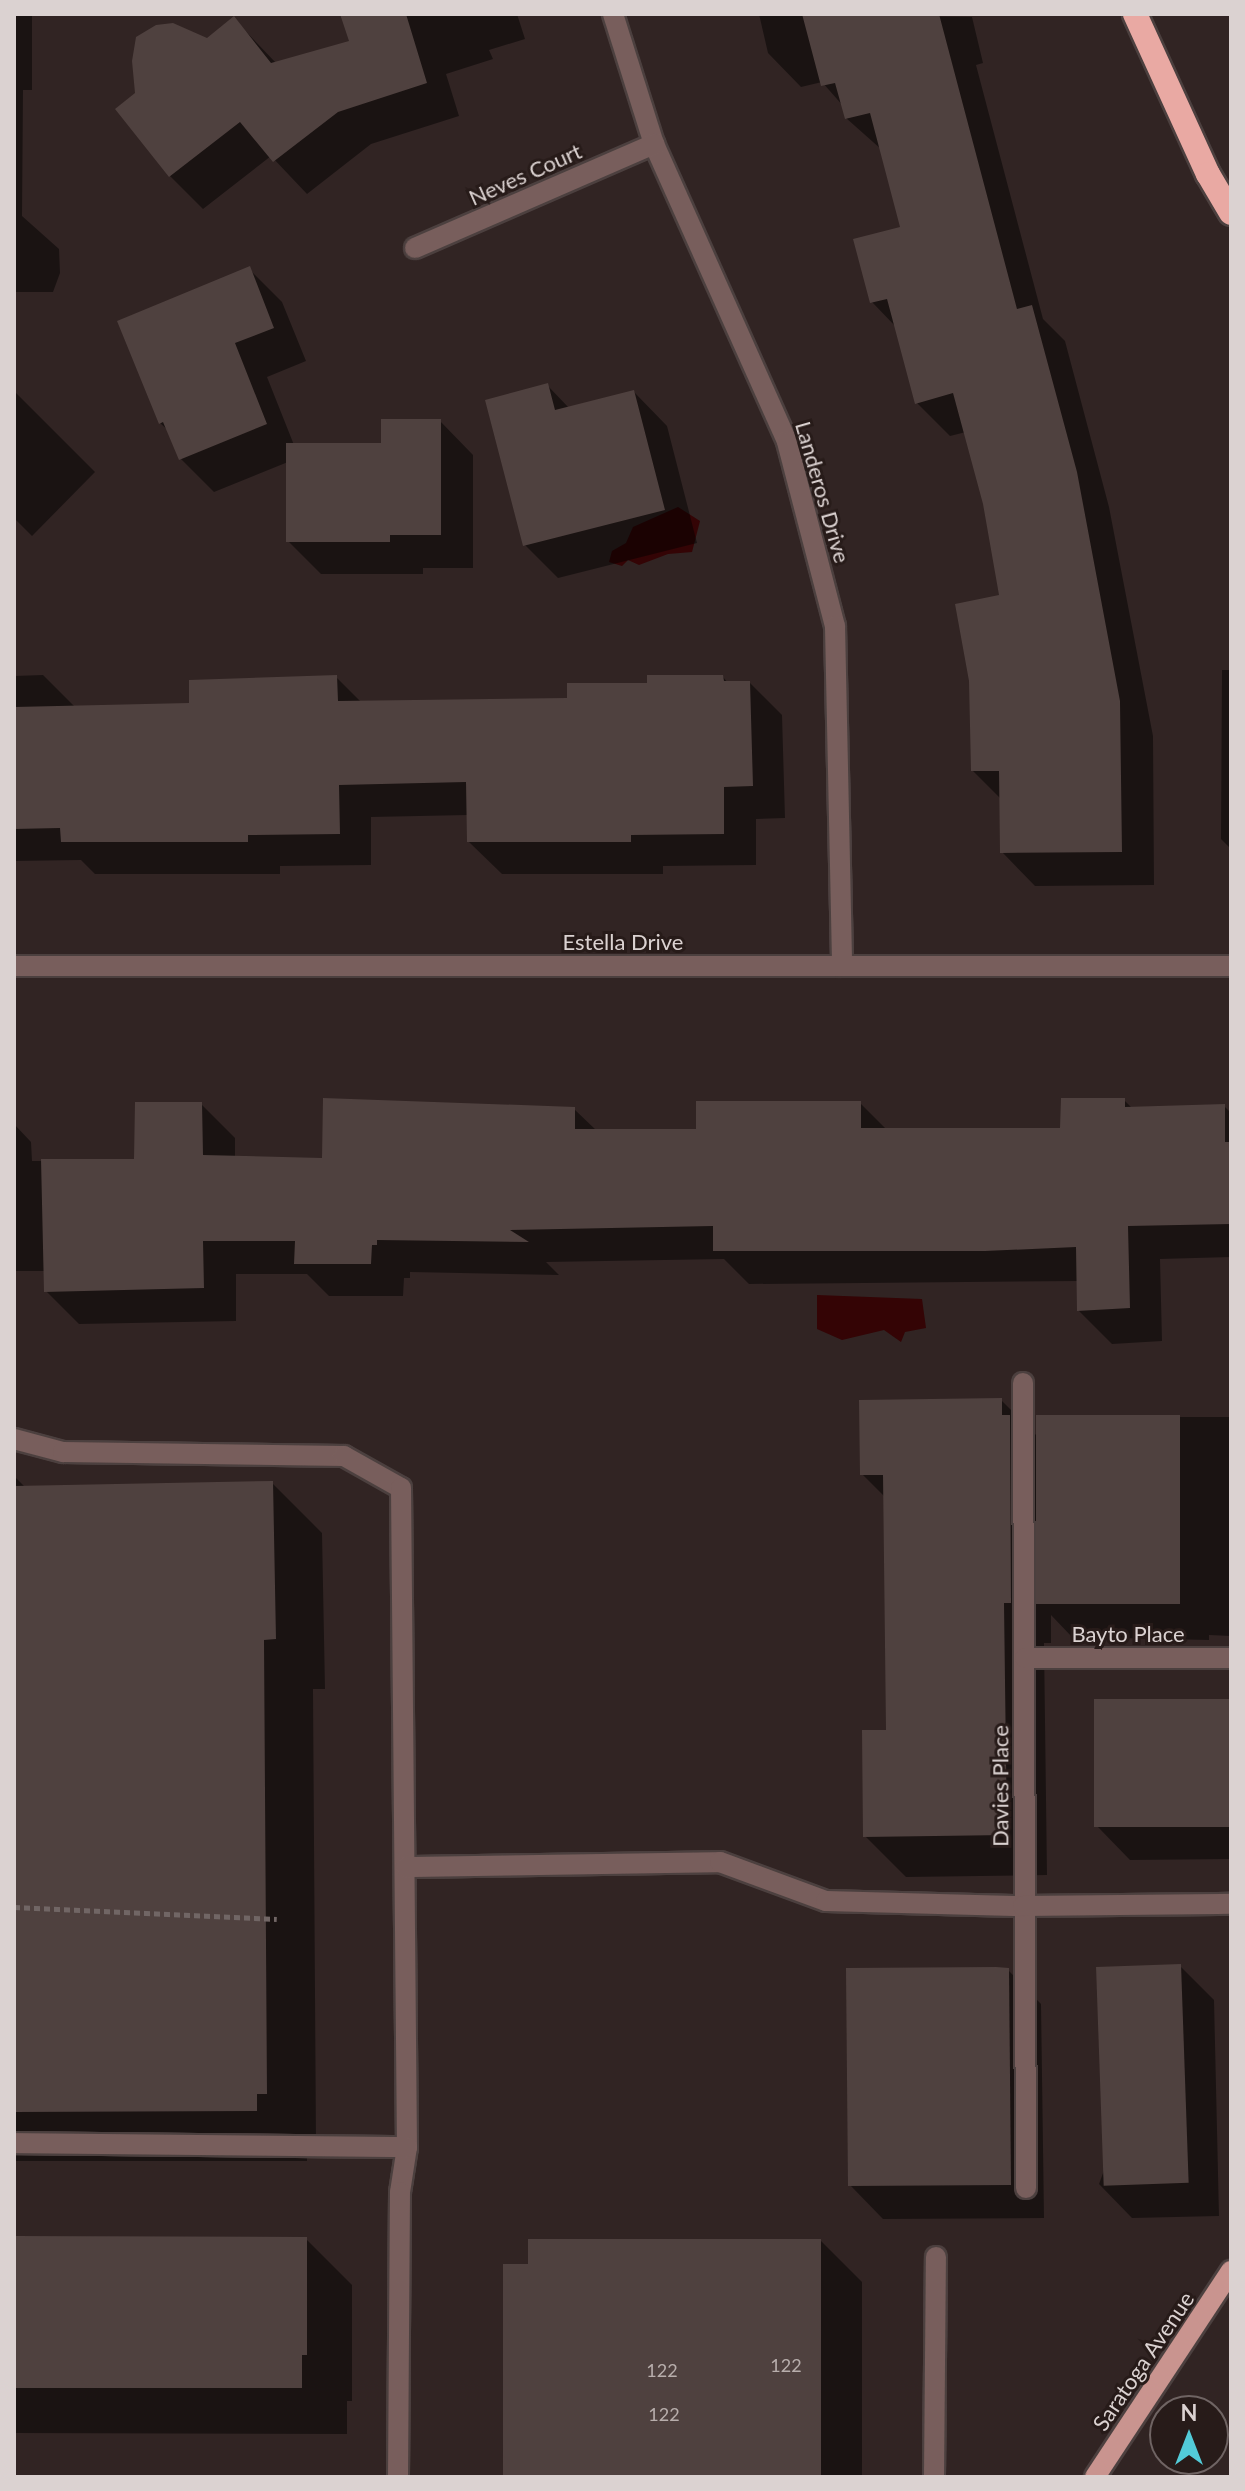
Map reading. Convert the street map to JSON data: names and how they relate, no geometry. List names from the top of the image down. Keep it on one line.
{"streets":{"main road":["Saratoga Avenue"],"street":["Neves Court","Landeros Drive","Estella Drive","Bayto Place","Davies Place"]},"crossings":[["Neves Court","Landeros Drive"],["Landeros Drive","Estella Drive"],["Bayto Place","Davies Place"]],"house_numbers":["122","122","122"],"north":"top"}
